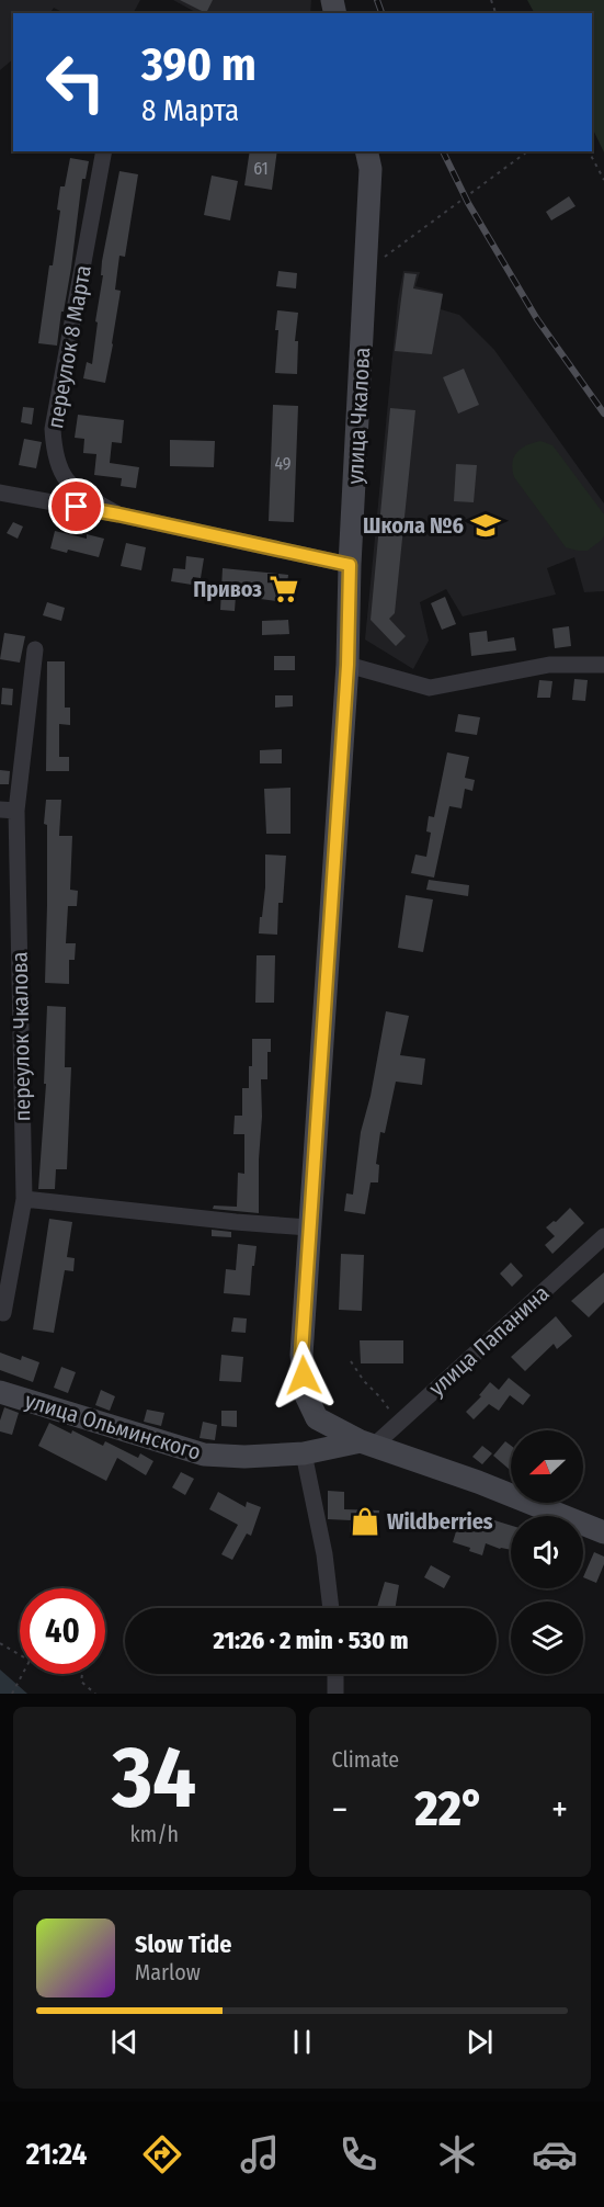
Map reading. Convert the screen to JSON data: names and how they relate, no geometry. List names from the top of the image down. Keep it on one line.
{"streets":{"street":["переулок 8 Марта","улица Чкалова","переулок Чкалова","улица Папанина","улица Ольминского"]},"crossings":[["улица Чкалова","улица Папанина"],["улица Чкалова","улица Ольминского"],["улица Папанина","улица Ольминского"]],"places":{"school or university":["Школа №6"],"supermarket":["Привоз"],"shop":["Wildberries"]},"house_numbers":["61","49"],"north":"left","page":{"turn":["390 m","8 Марта"],"limit":"40","trip":"21:26 · 2 min · 530 m","tile":[["34","km/h"],"Climate"],"heat":["−","22°","+"],"song":["Slow Tide","Marlow"],"tabs":"21:24"}}
